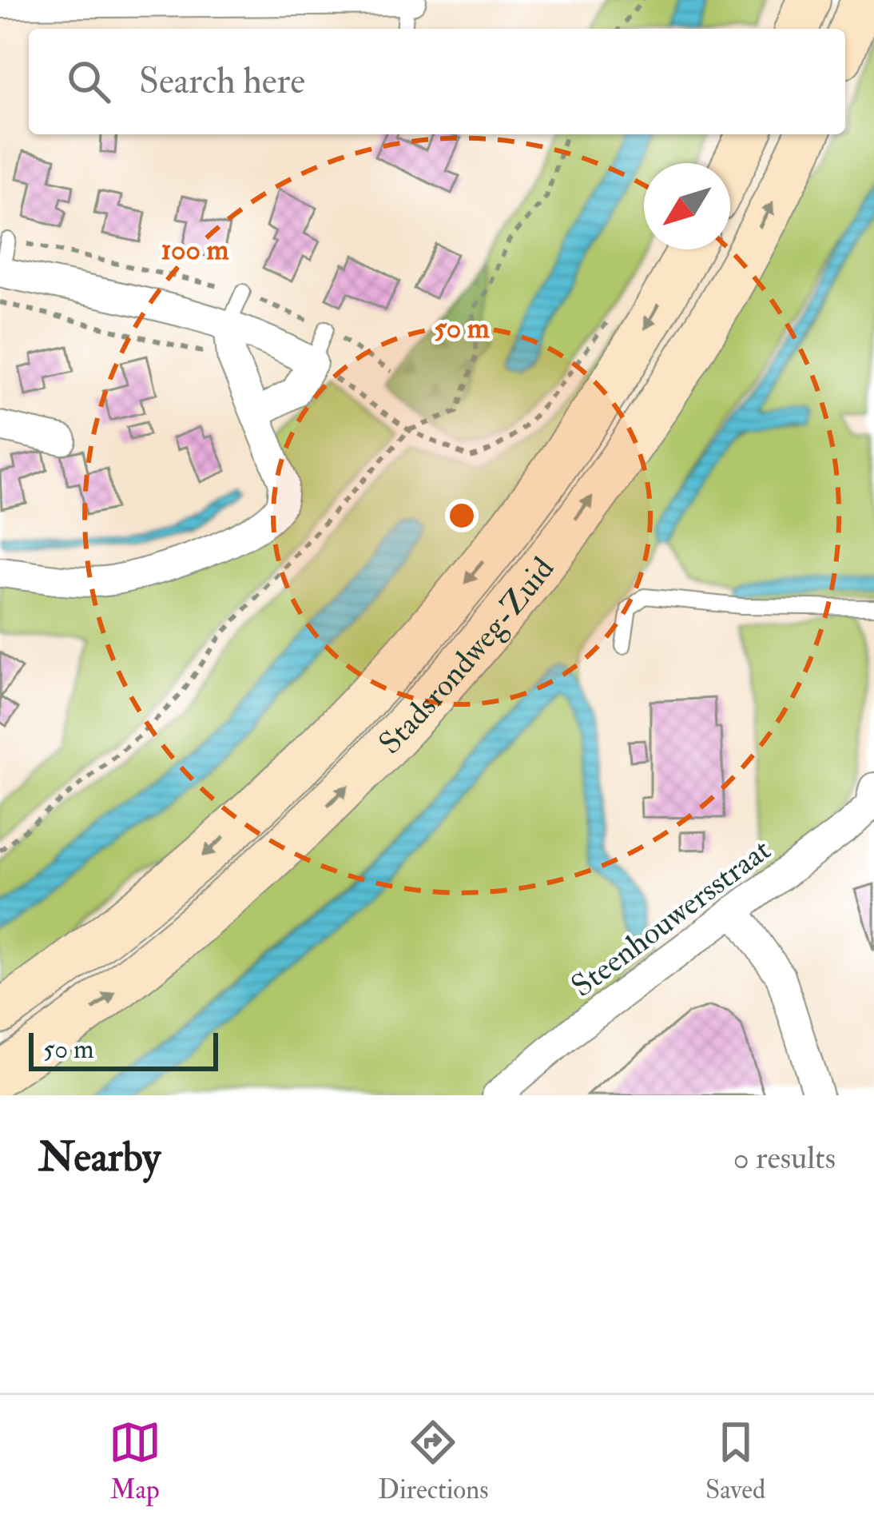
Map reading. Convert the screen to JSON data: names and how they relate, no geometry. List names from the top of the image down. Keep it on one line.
{"streets":{"main road":["Stadsrondweg-Zuid"],"street":["Steenhouwersstraat"]},"scale_bar":"50 m","north":"bottom left","page":{"search":"Search here","scale":"50 m","heading":["Nearby","0 results"],"nav":["Map","Directions","Saved"]},"rings":["100 m","50 m"]}
